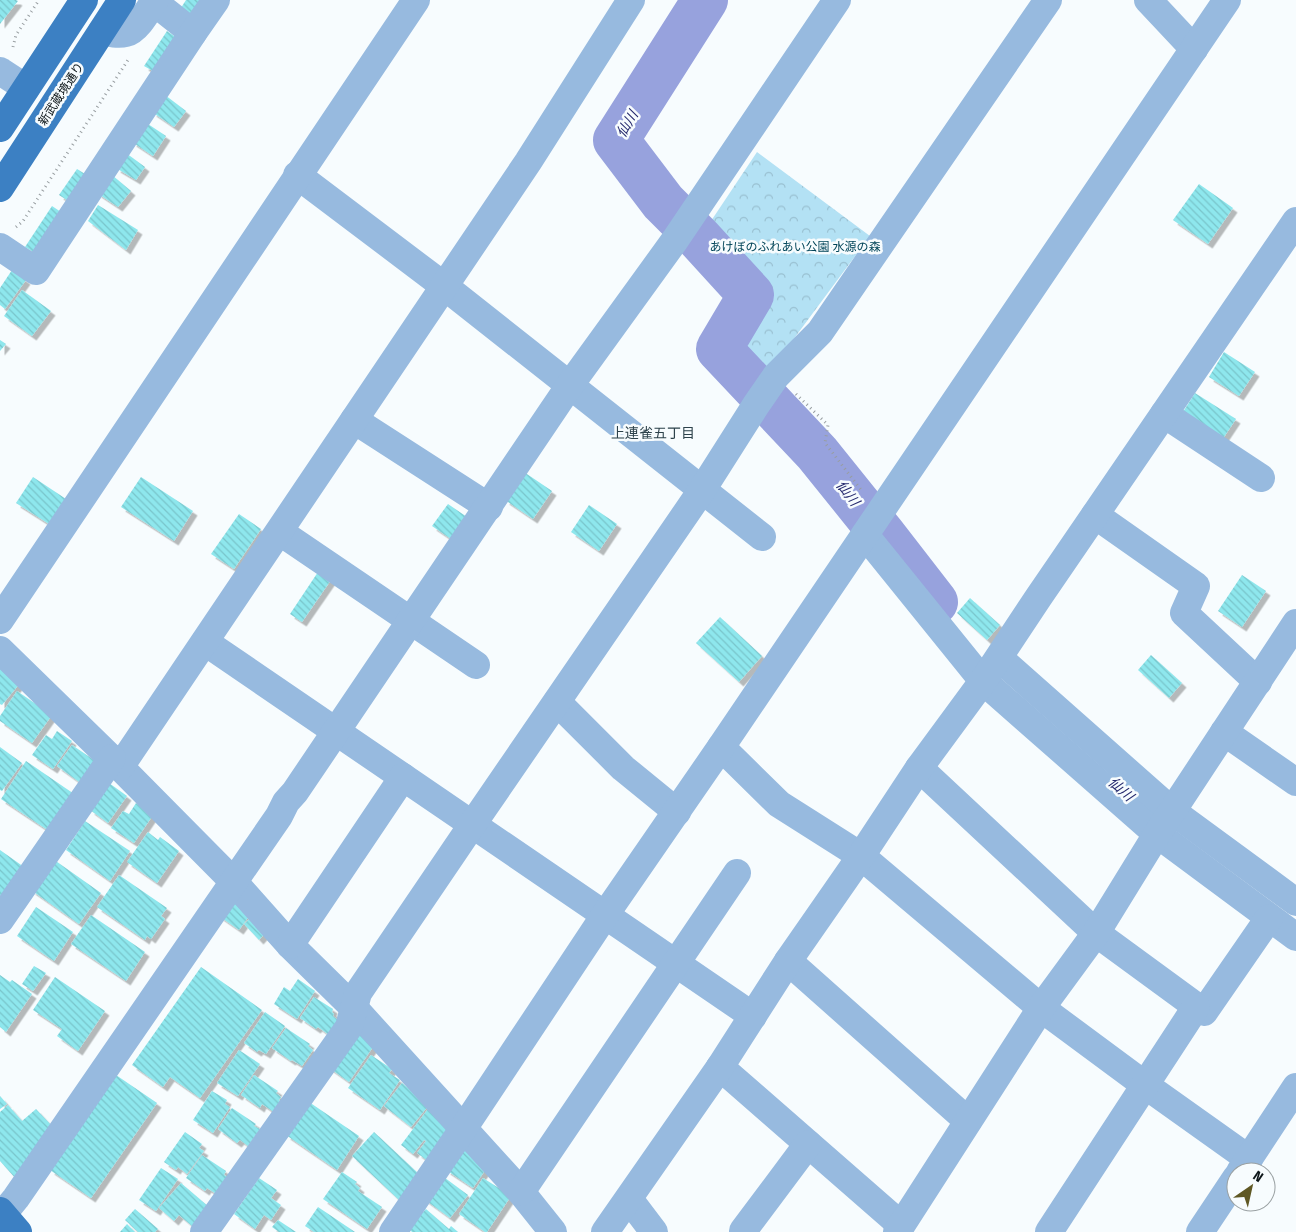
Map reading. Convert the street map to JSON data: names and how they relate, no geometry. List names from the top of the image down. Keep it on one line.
{"streets":{"main road":["新武蔵境通り"]},"districts":["上連雀五丁目"],"water":["仙川"],"parks":["あけぼのふれあい公園 水源の森"],"north":"top right"}
